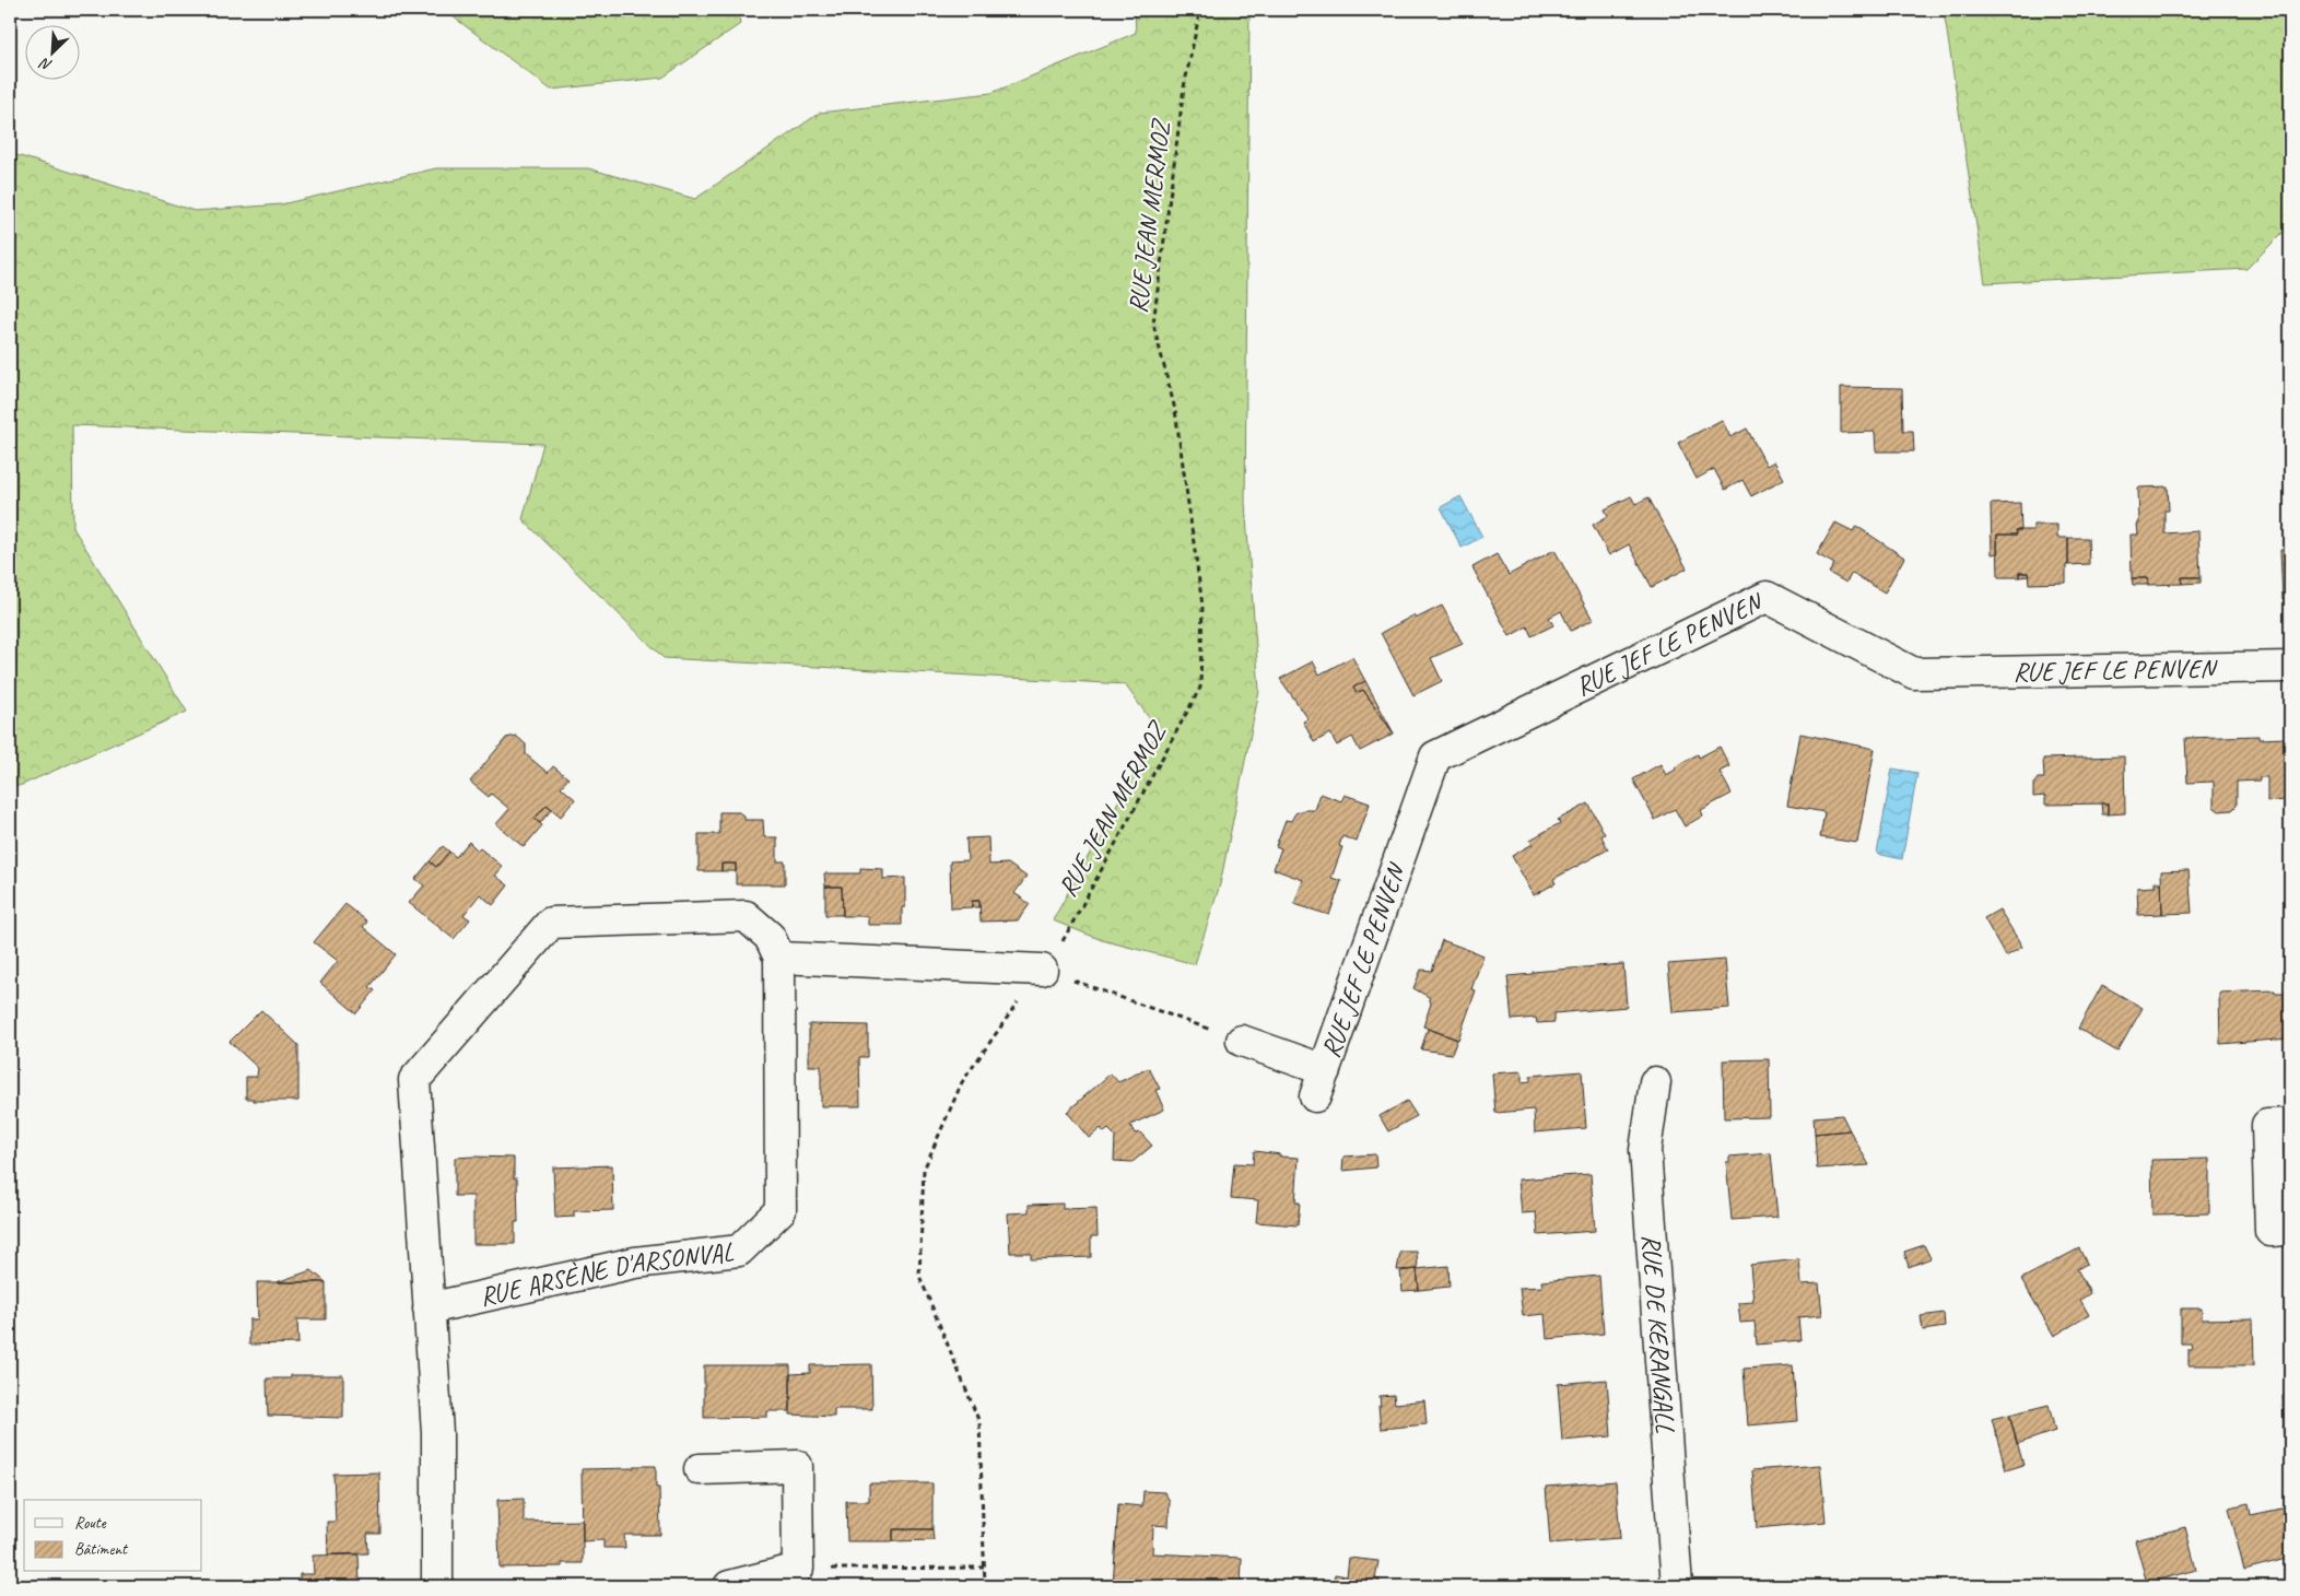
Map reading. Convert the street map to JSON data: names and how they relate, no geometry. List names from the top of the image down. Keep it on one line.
{"streets":{"street":["RUE JEF LE PENVEN","RUE ARSÈNE D'ARSONVAL","RUE DE KERANGALL"],"path":["RUE JEAN MERMOZ"]},"legend":["Route","Bâtiment"],"north":"bottom left"}
